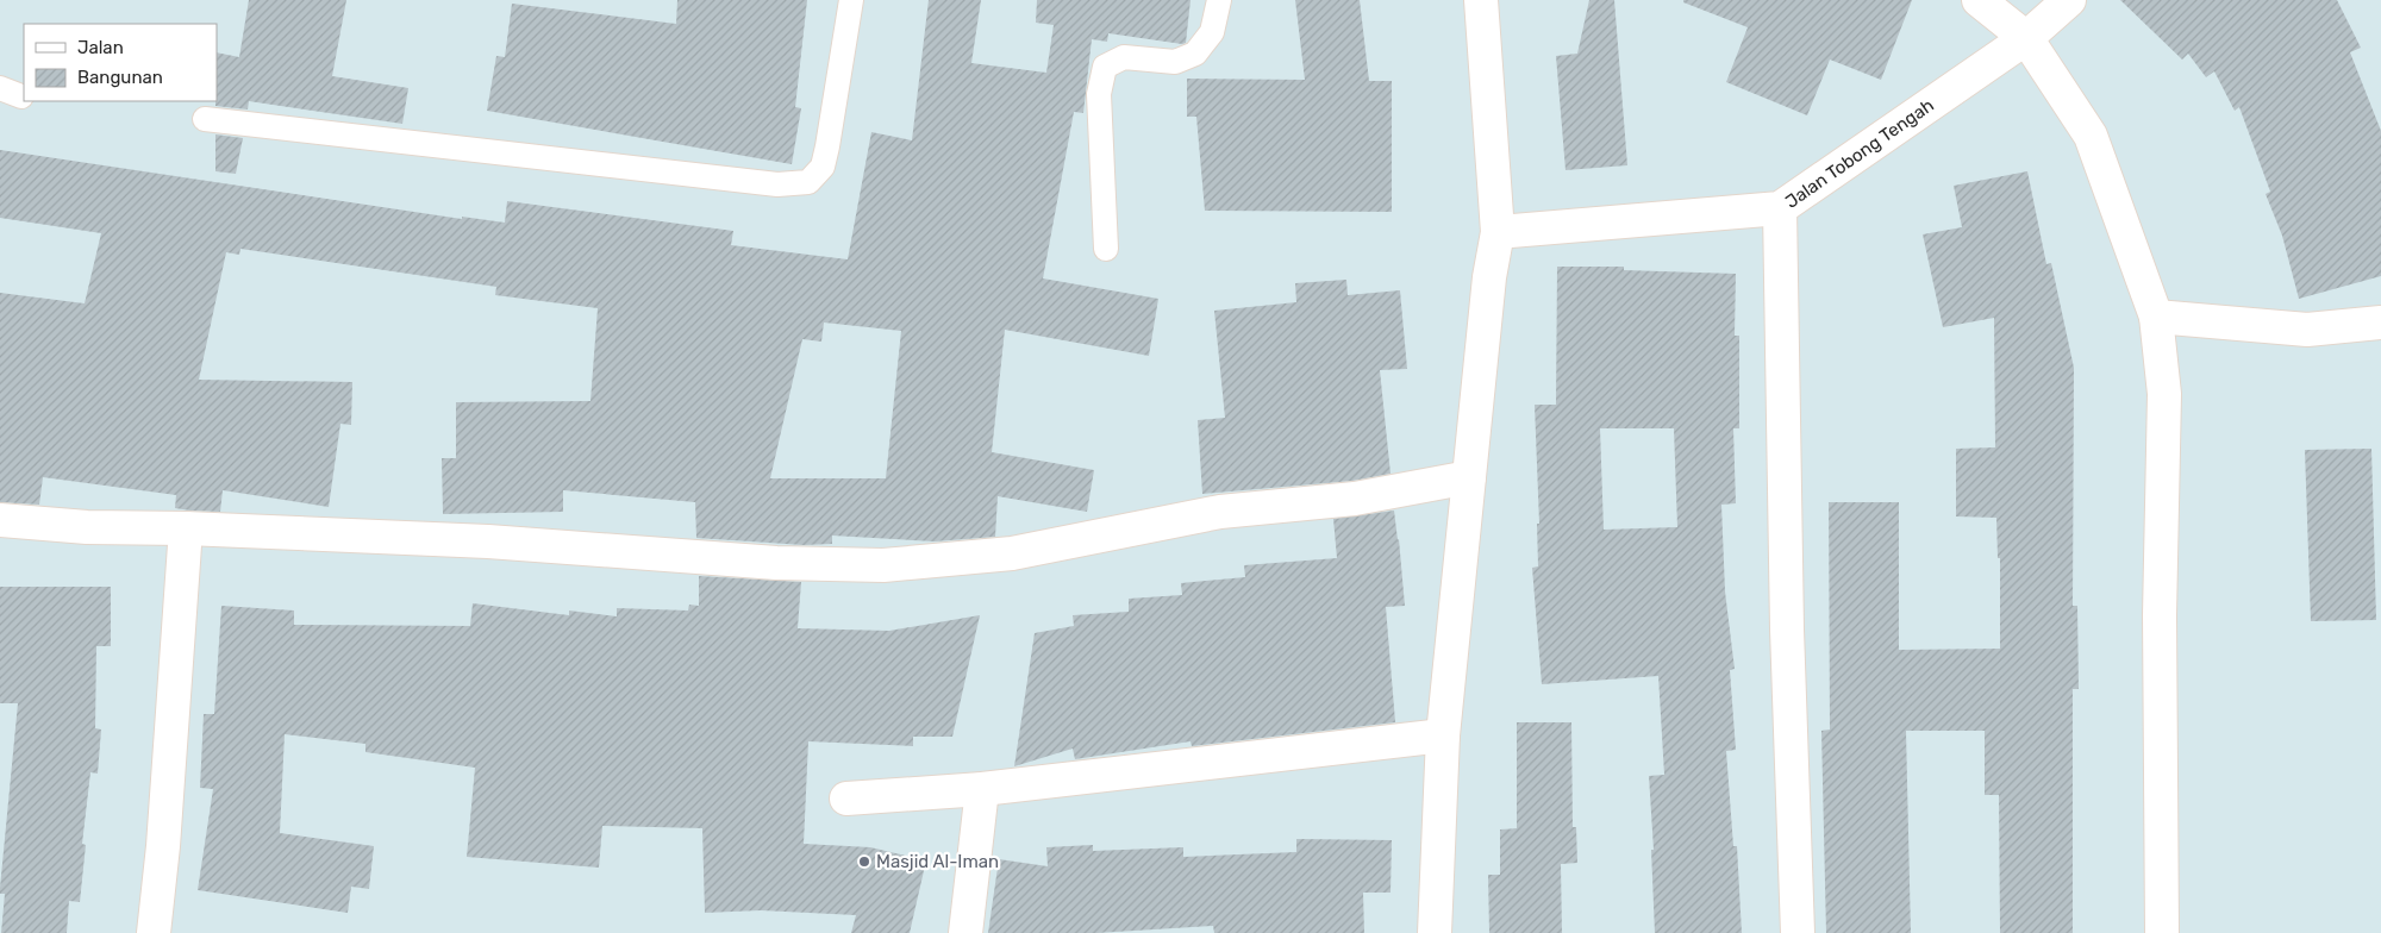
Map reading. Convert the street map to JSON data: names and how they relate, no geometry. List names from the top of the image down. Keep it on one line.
{"streets":{"street":["Jalan Tobong Tengah"]},"places":["Masjid Al-Iman"],"legend":["Jalan","Bangunan"]}
